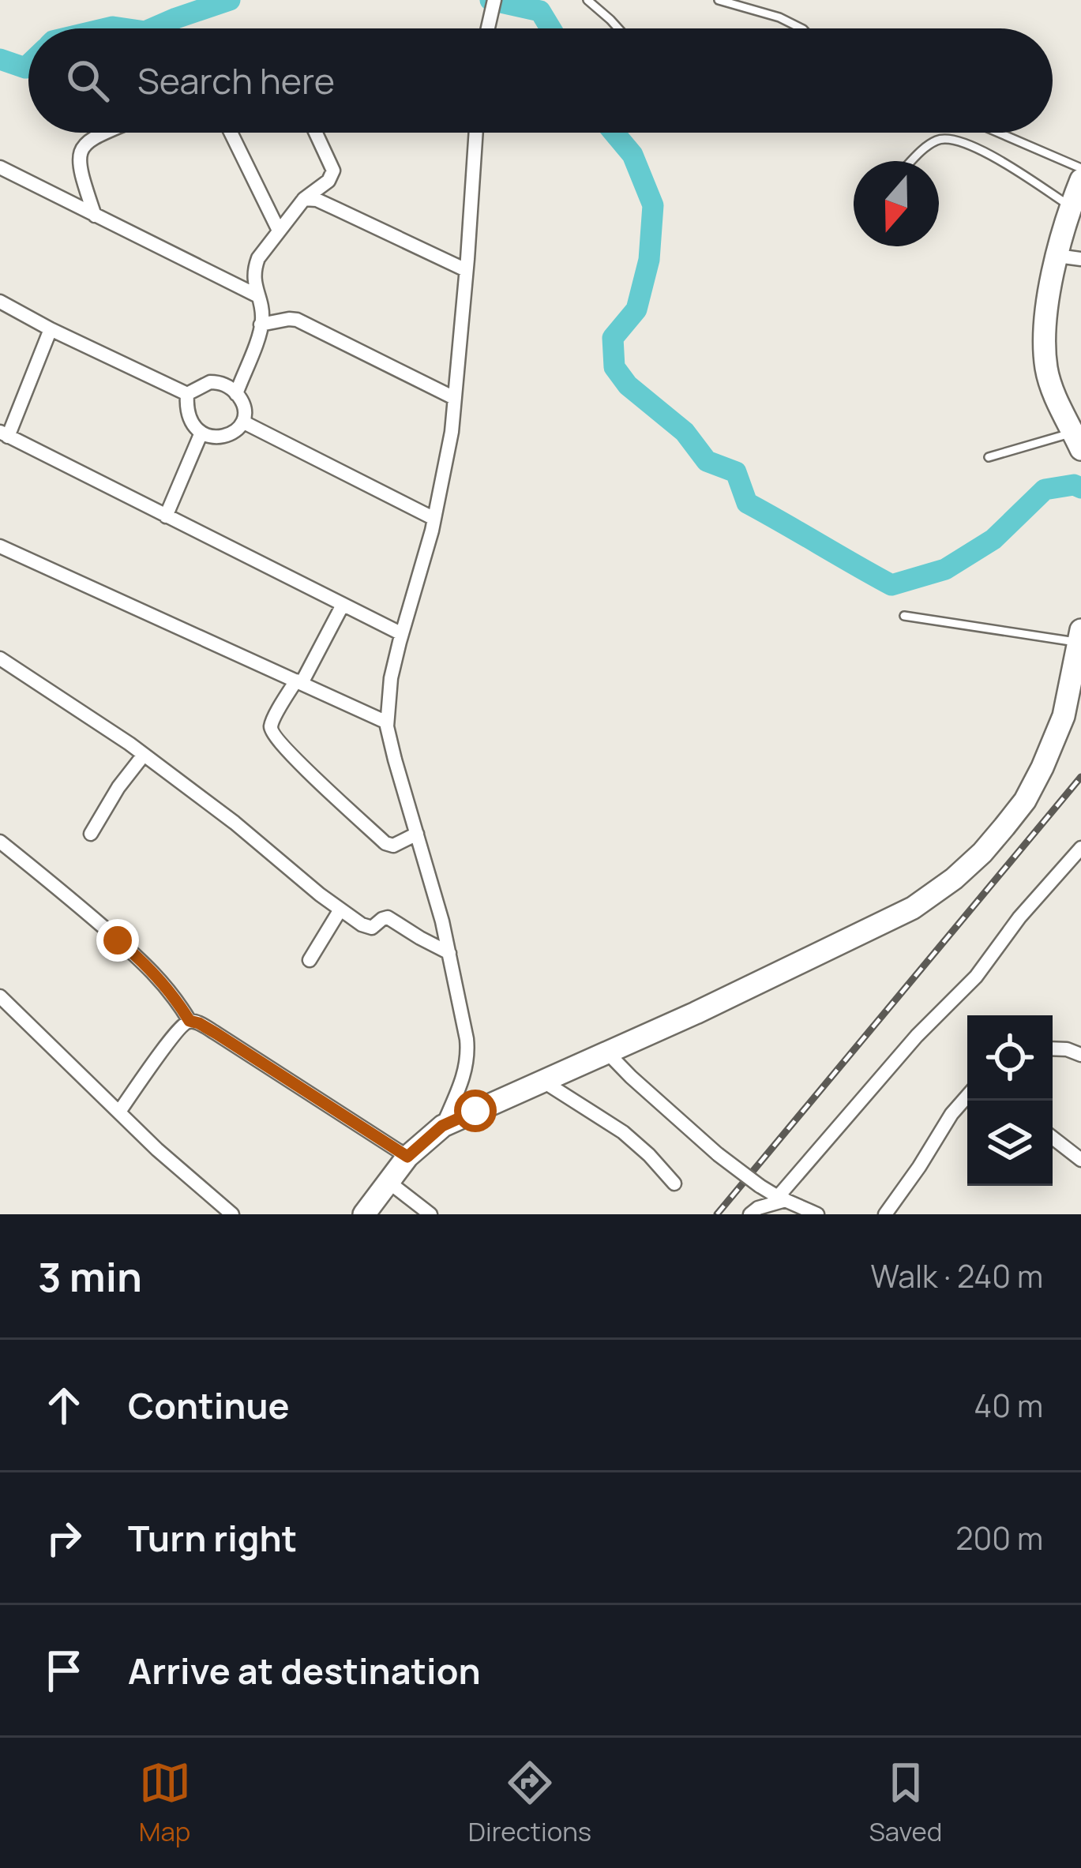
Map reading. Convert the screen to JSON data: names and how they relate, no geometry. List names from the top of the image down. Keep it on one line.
{"north":"bottom","page":{"search":"Search here","heading":["3 min","Walk · 240 m"],"list":[["Continue","40 m"],["Turn right","200 m"],"Arrive at destination"],"nav":["Map","Directions","Saved"]}}
